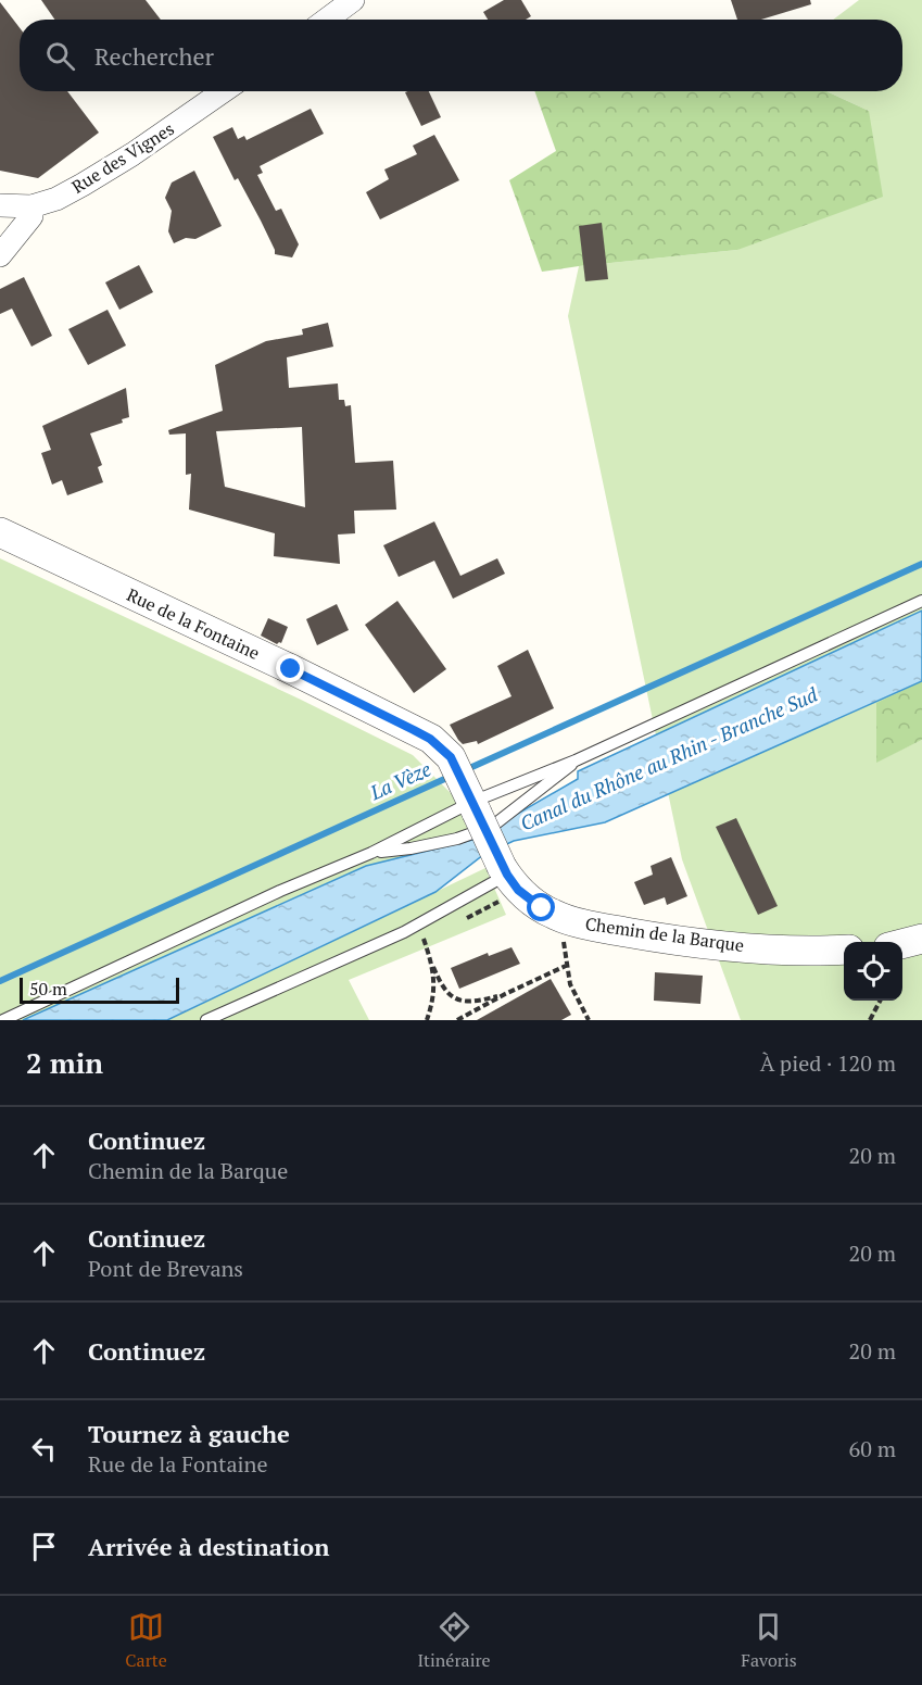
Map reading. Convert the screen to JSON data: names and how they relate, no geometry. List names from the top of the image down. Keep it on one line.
{"streets":{"street":["Rue des Vignes","Rue de la Fontaine","Chemin de la Barque"]},"crossings":[["Rue de la Fontaine","Chemin de la Barque"]],"water":["Canal du Rhône au Rhin - Branche Sud","La Vèze"],"scale_bar":"50 m","page":{"search":"Rechercher","scale":"50 m","heading":["2 min","À pied · 120 m"],"list":[["Continuez","Chemin de la Barque","20 m"],["Continuez","Pont de Brevans","20 m"],["Continuez","20 m"],["Tournez à gauche","Rue de la Fontaine","60 m"],"Arrivée à destination"],"nav":["Carte","Itinéraire","Favoris"]}}
